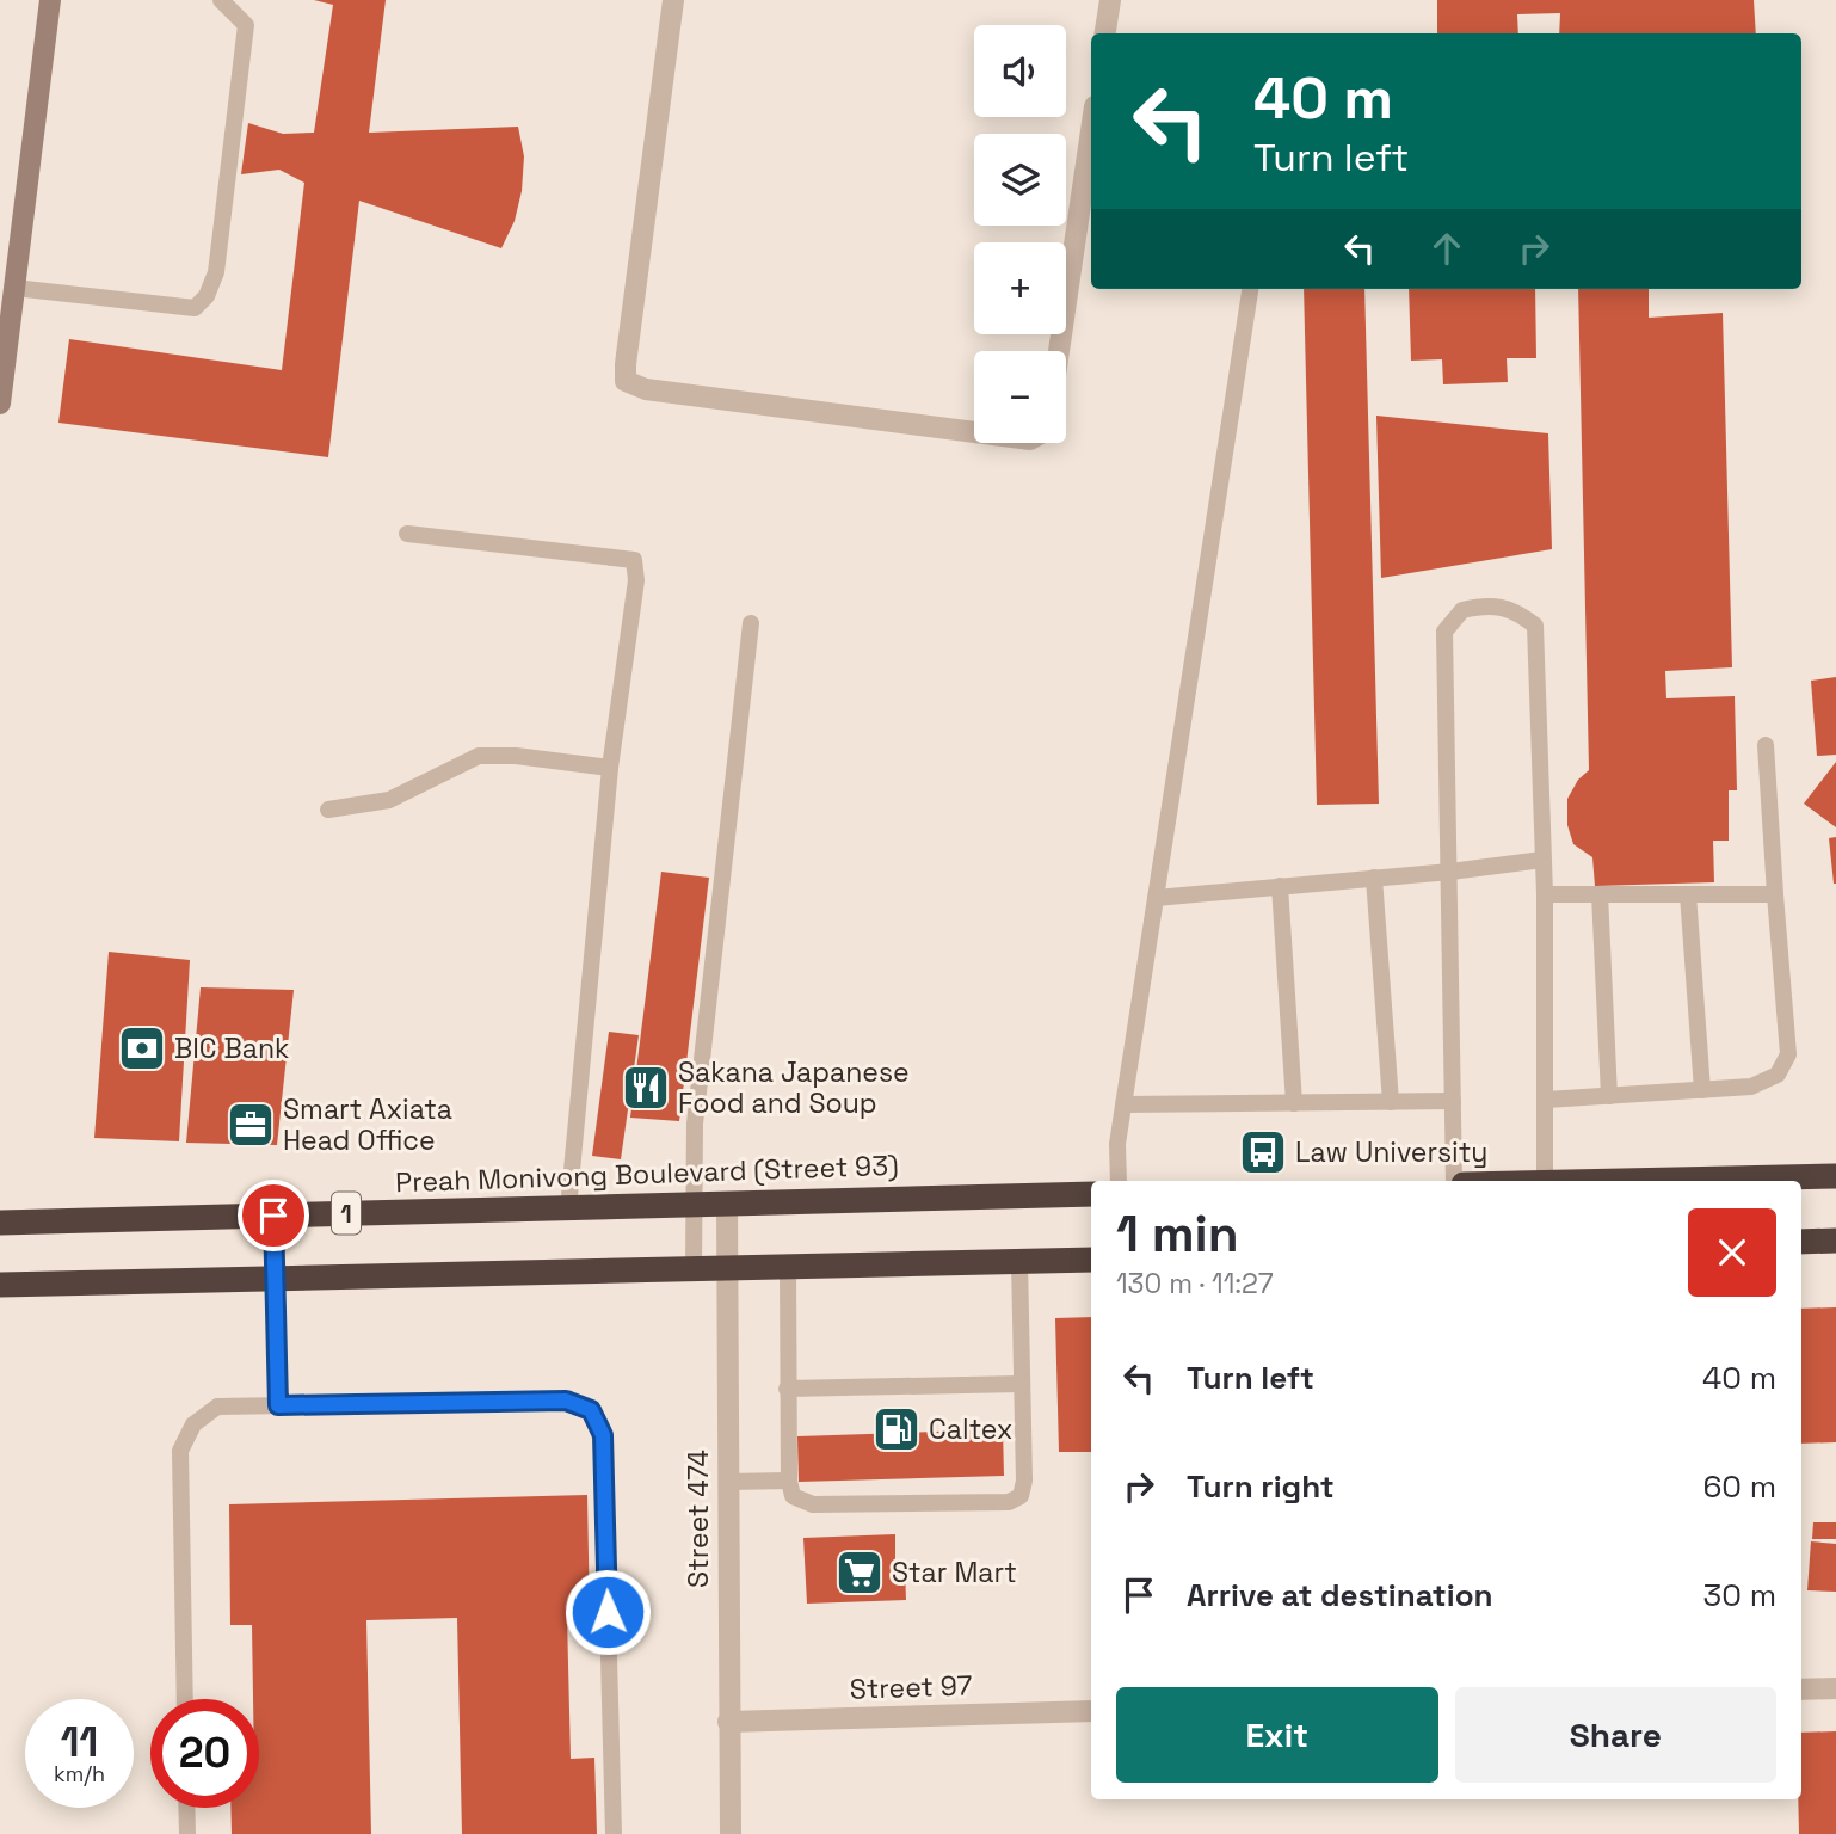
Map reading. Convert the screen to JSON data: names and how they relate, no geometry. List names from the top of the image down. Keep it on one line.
{"streets":{"highway":["Preah Monivong Boulevard (Street 93)","1"],"street":["Street 474","Street 97"]},"crossings":[["Preah Monivong Boulevard (Street 93)","Street 474"],["Street 474","Street 97"]],"places":{"bank":["BIC Bank"],"restaurant":["Sakana Japanese Food and Soup"],"office":["Smart Axiata Head Office"],"bus stop":["Law University"],"fuel station":["Caltex"],"supermarket":["Star Mart"]},"page":{"map_buttons":["+","−"],"turn":["40 m","Turn left"],"heading":["1 min","130 m · 11:27"],"list":[{"name":"Turn left","value":"40 m"},{"name":"Turn right","value":"60 m"},{"name":"Arrive at destination","value":"30 m"}],"buttons":["Exit","Share"],"speed":"11 km/h","limit":"20"}}
